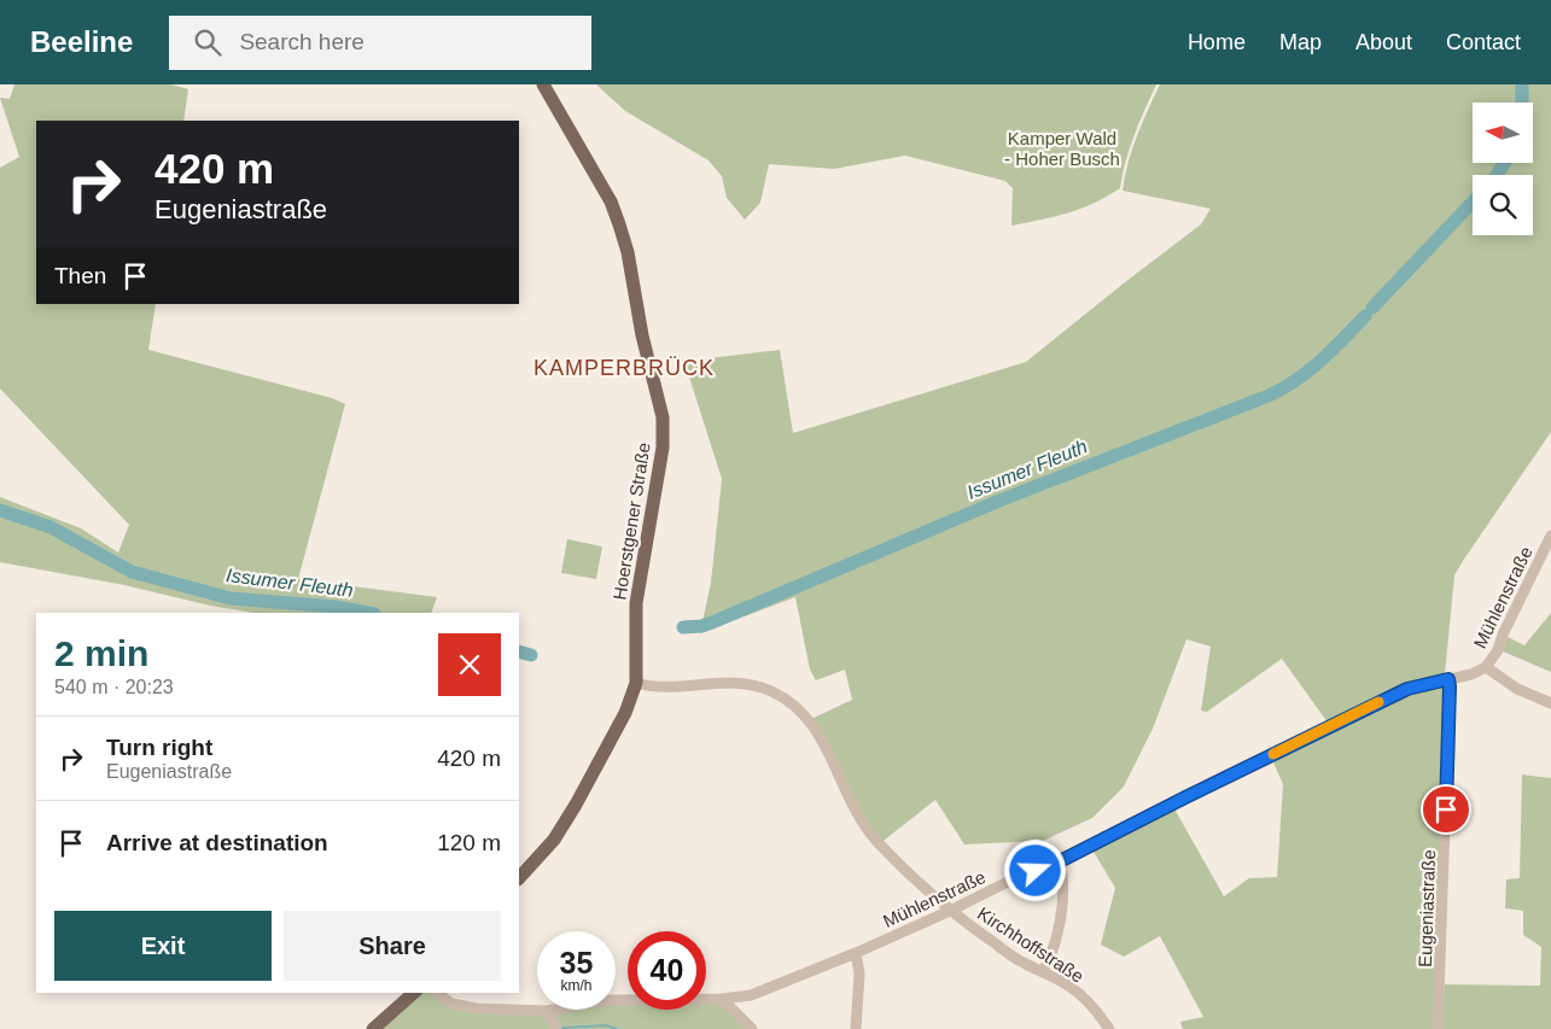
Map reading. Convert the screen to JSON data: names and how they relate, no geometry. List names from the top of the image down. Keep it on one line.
{"streets":{"main road":["Hoerstgener Straße"],"street":["Mühlenstraße","Eugeniastraße","Kirchhoffstraße"]},"crossings":[["Hoerstgener Straße","Kirchhoffstraße"],["Mühlenstraße","Eugeniastraße"],["Mühlenstraße","Kirchhoffstraße"]],"districts":["KAMPERBRÜCK"],"water":["Issumer Fleuth"],"parks":["Kamper Wald - Hoher Busch"],"north":"left","page":{"header":"Beeline","search":"Search here","nav":["Home","Map","About","Contact"],"turn":["420 m","Eugeniastraße"],"then":"Then","heading":["2 min","540 m · 20:23"],"list":[{"name":"Turn right","note":"Eugeniastraße","value":"420 m"},{"name":"Arrive at destination","value":"120 m"}],"buttons":["Exit","Share"],"speed":"35 km/h","limit":"40"}}
